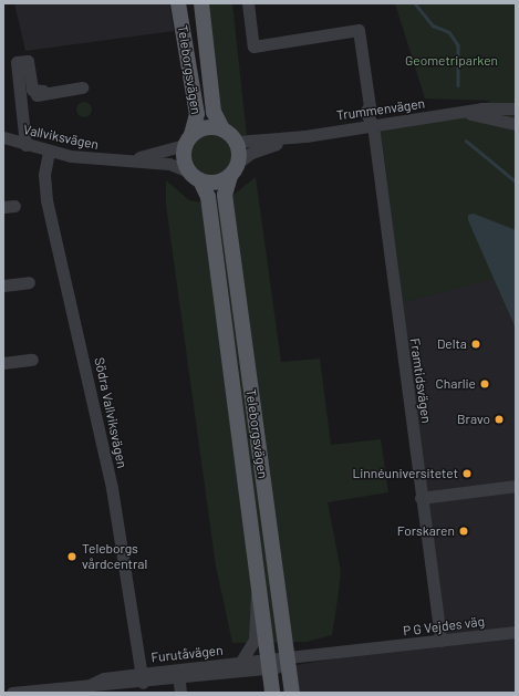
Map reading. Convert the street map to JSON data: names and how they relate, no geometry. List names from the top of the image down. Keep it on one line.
{"streets":{"main road":["Teleborgsvägen"],"street":["Trummenvägen","Vallviksvägen","Framtidsvägen","Södra Vallviksvägen","P G Vejdes väg","Furutåvägen"]},"crossings":[["Teleborgsvägen","Trummenvägen"],["Teleborgsvägen","Vallviksvägen"],["Teleborgsvägen","P G Vejdes väg"],["Teleborgsvägen","Furutåvägen"],["Trummenvägen","Vallviksvägen"],["Trummenvägen","Framtidsvägen"],["Vallviksvägen","Södra Vallviksvägen"],["Framtidsvägen","P G Vejdes väg"],["Södra Vallviksvägen","Furutåvägen"],["P G Vejdes väg","Furutåvägen"]],"parks":["Geometriparken"],"places":["Delta","Charlie","Bravo","Linnéuniversitetet","Forskaren","Teleborgs vårdcentral"]}
